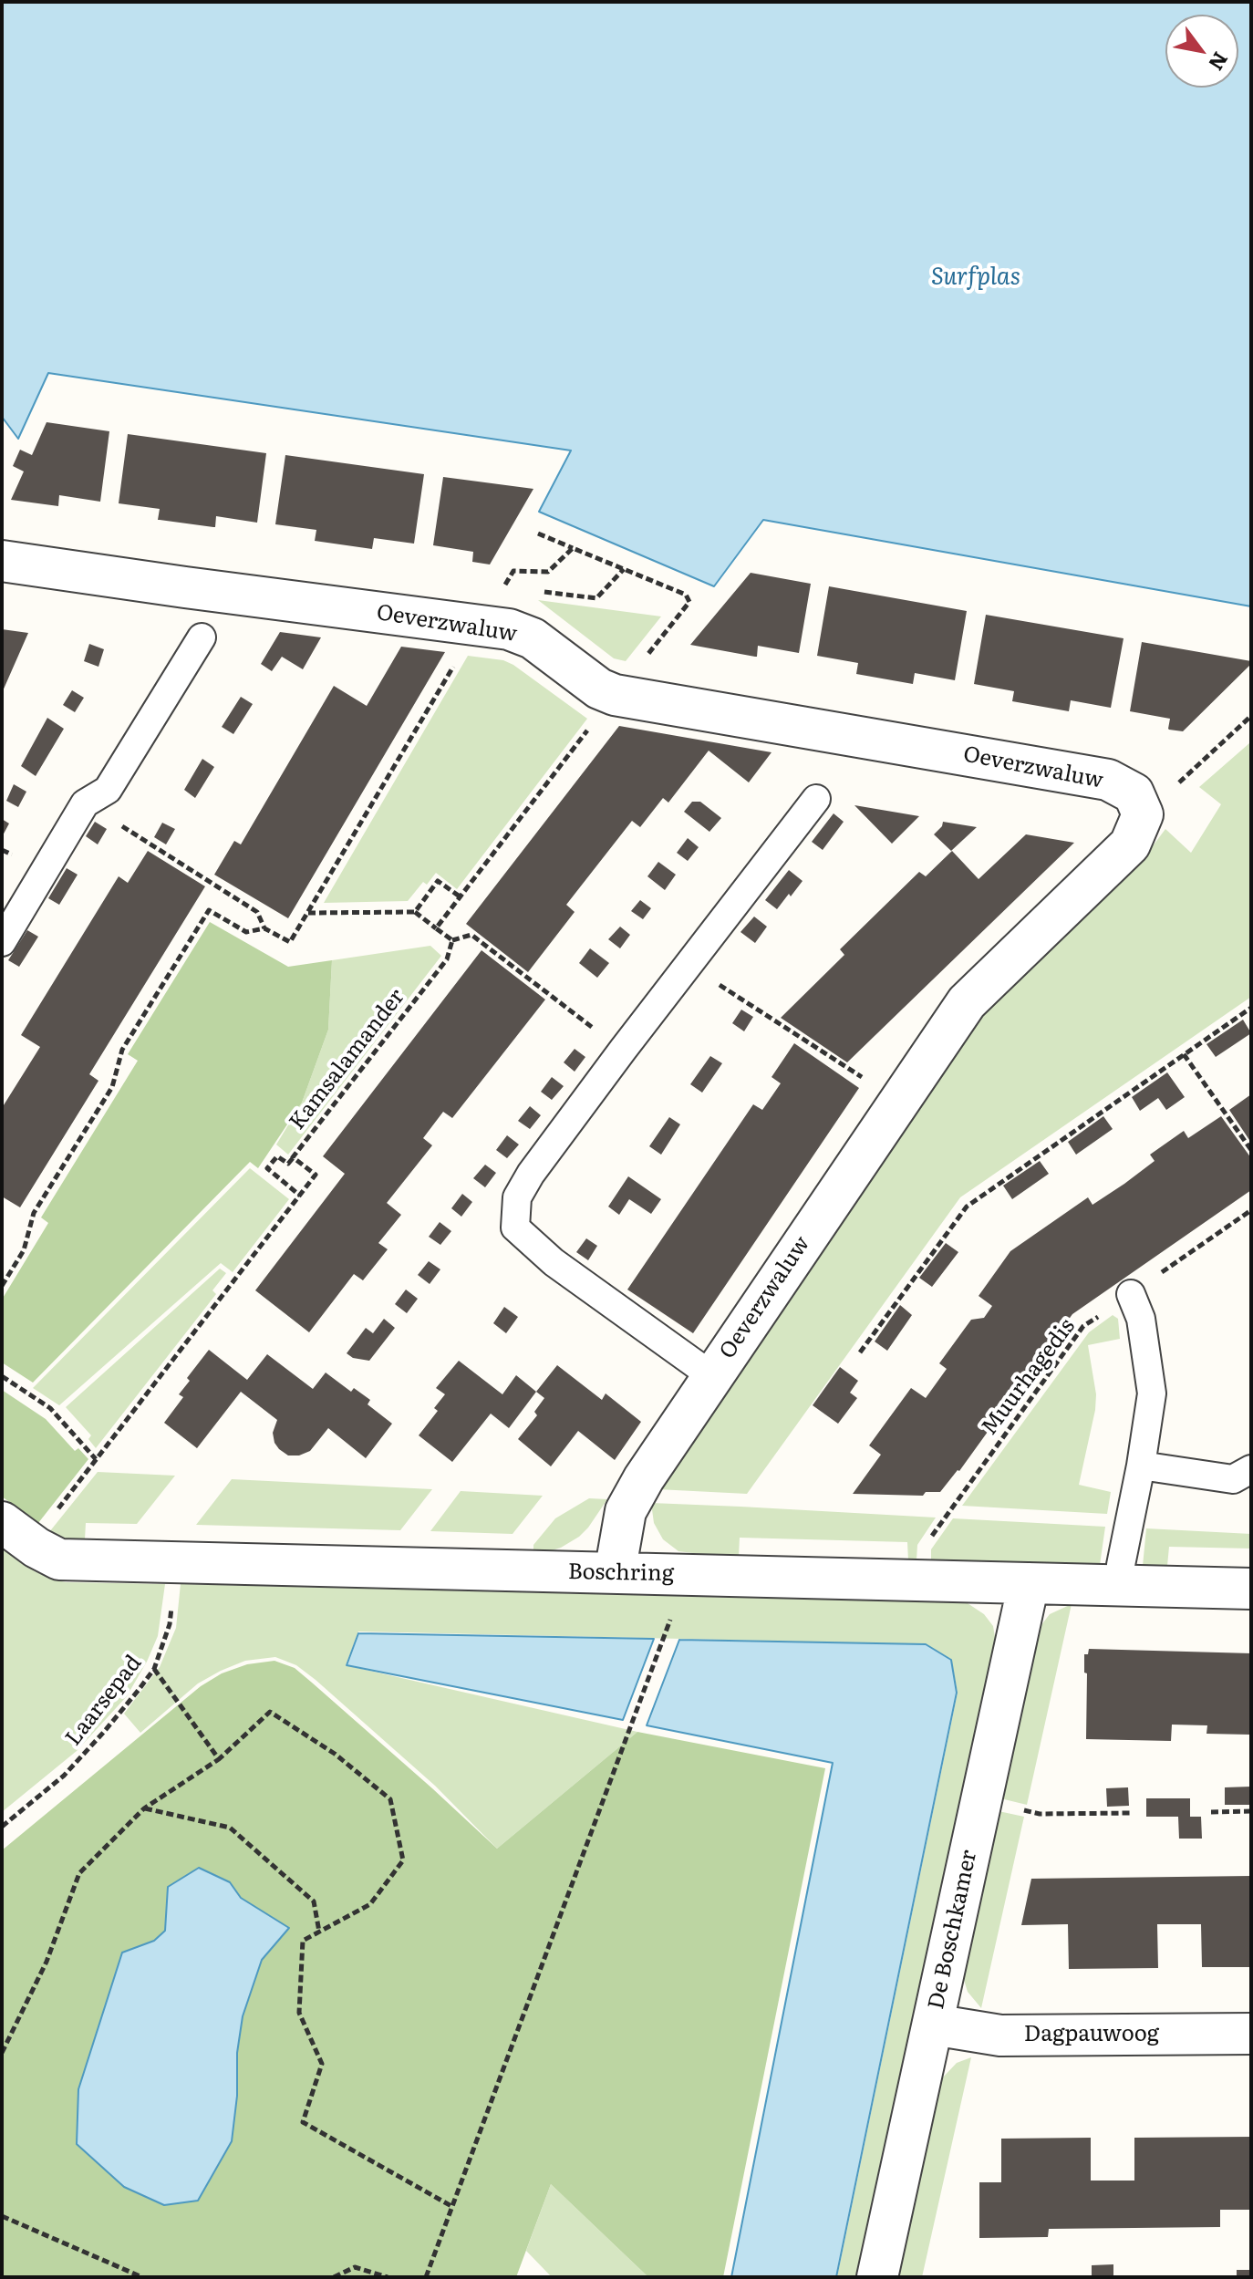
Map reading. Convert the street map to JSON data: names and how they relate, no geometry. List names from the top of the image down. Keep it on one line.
{"streets":{"street":["Oeverzwaluw","Boschring","De Boschkamer","Dagpauwoog"],"path":["Kamsalamander","Muurhagedis","Laarsepad"]},"crossings":[["Oeverzwaluw","Boschring"],["Kamsalamander","Boschring"],["Muurhagedis","Boschring"],["Boschring","Laarsepad"],["Boschring","De Boschkamer"],["De Boschkamer","Dagpauwoog"]],"water":["Surfplas"],"north":"bottom right"}
